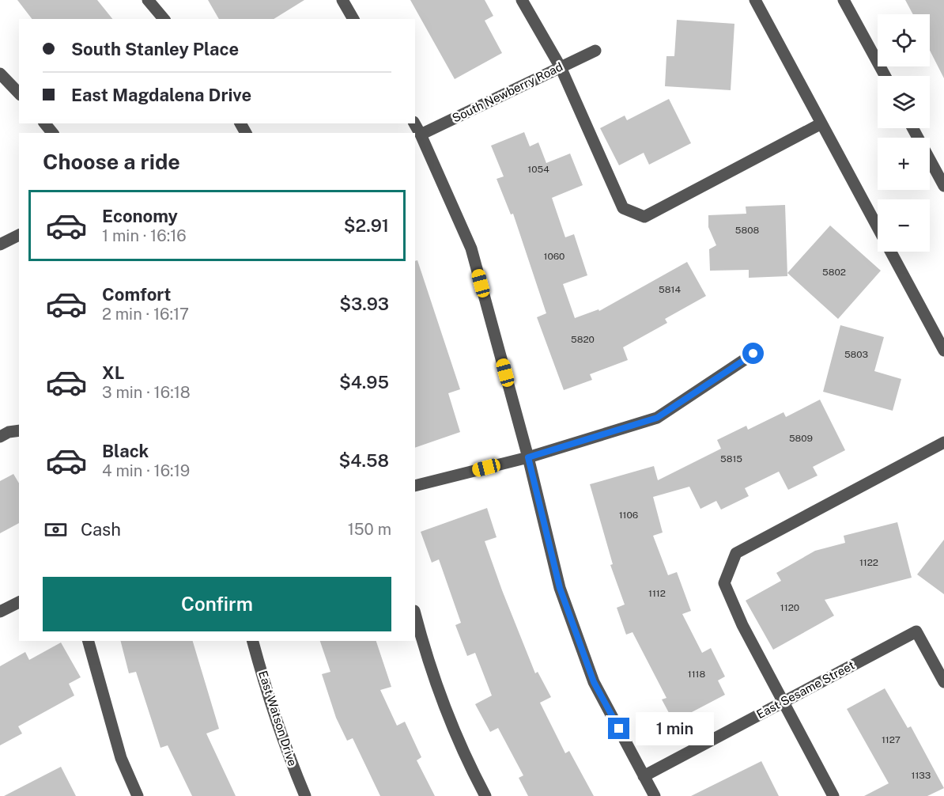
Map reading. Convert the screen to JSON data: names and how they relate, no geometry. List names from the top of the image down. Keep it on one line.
{"streets":{"street":["South Newberry Road","East Sesame Street","East Watson Drive"]},"house_numbers":["1054","5808","1060","5802","5814","5820","5803","5809","5815","1106","1122","1112","1120","1118","1127","1133"],"page":{"map_buttons":["+","−"],"banner":["South Stanley Place","East Magdalena Drive"],"heading":"Choose a ride","list":[{"name":"Economy","note":"1 min · 16:16","value":"$2.91"},{"name":"Comfort","note":"2 min · 16:17","value":"$3.93"},{"name":"XL","note":"3 min · 16:18","value":"$4.95"},{"name":"Black","note":"4 min · 16:19","value":"$4.58"}],"pay":["Cash","150 m"],"buttons":"Confirm","bubble":"1 min"}}
